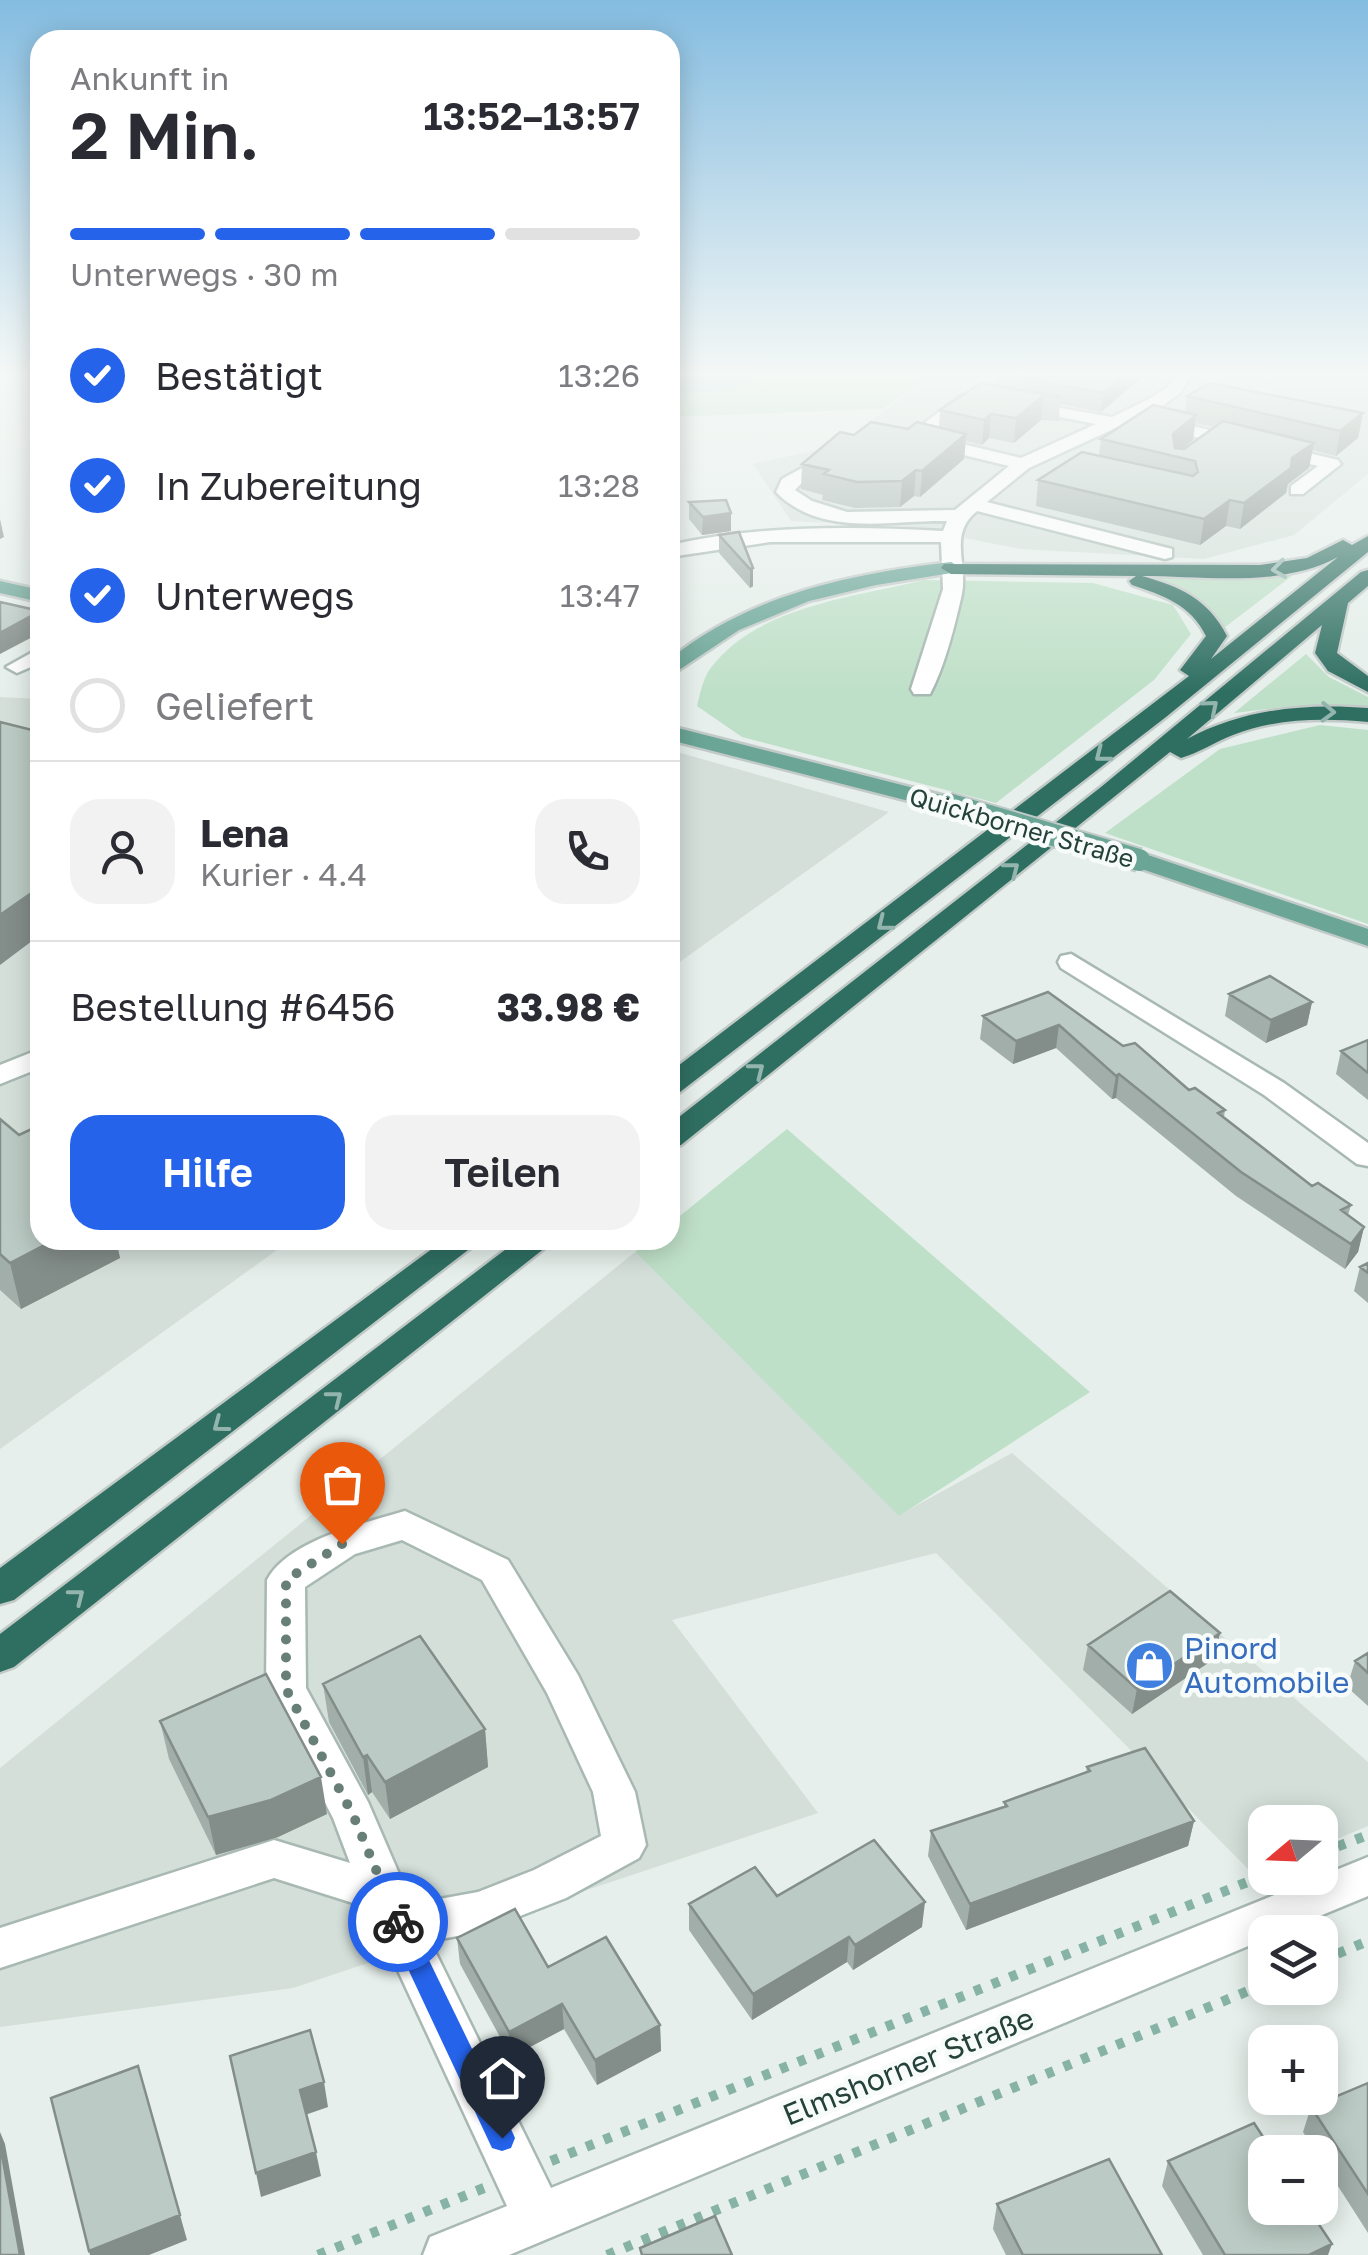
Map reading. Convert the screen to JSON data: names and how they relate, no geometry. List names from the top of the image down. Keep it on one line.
{"streets":{"main road":["Quickborner Straße"],"street":["Elmshorner Straße"]},"places":{"shop":["Pinord Automobile"]},"north":"left","page":{"heading":["2 Min.","Ankunft in","13:52–13:57"],"panel":["Lena","Kurier · 4.4","Bestellung #6456","33.98 €"],"bar":"Unterwegs · 30 m","list":[["Bestätigt","13:26"],["In Zubereitung","13:28"],["Unterwegs","13:47"],"Geliefert"],"buttons":["Hilfe","Teilen"],"map_buttons":["+","−"]}}
